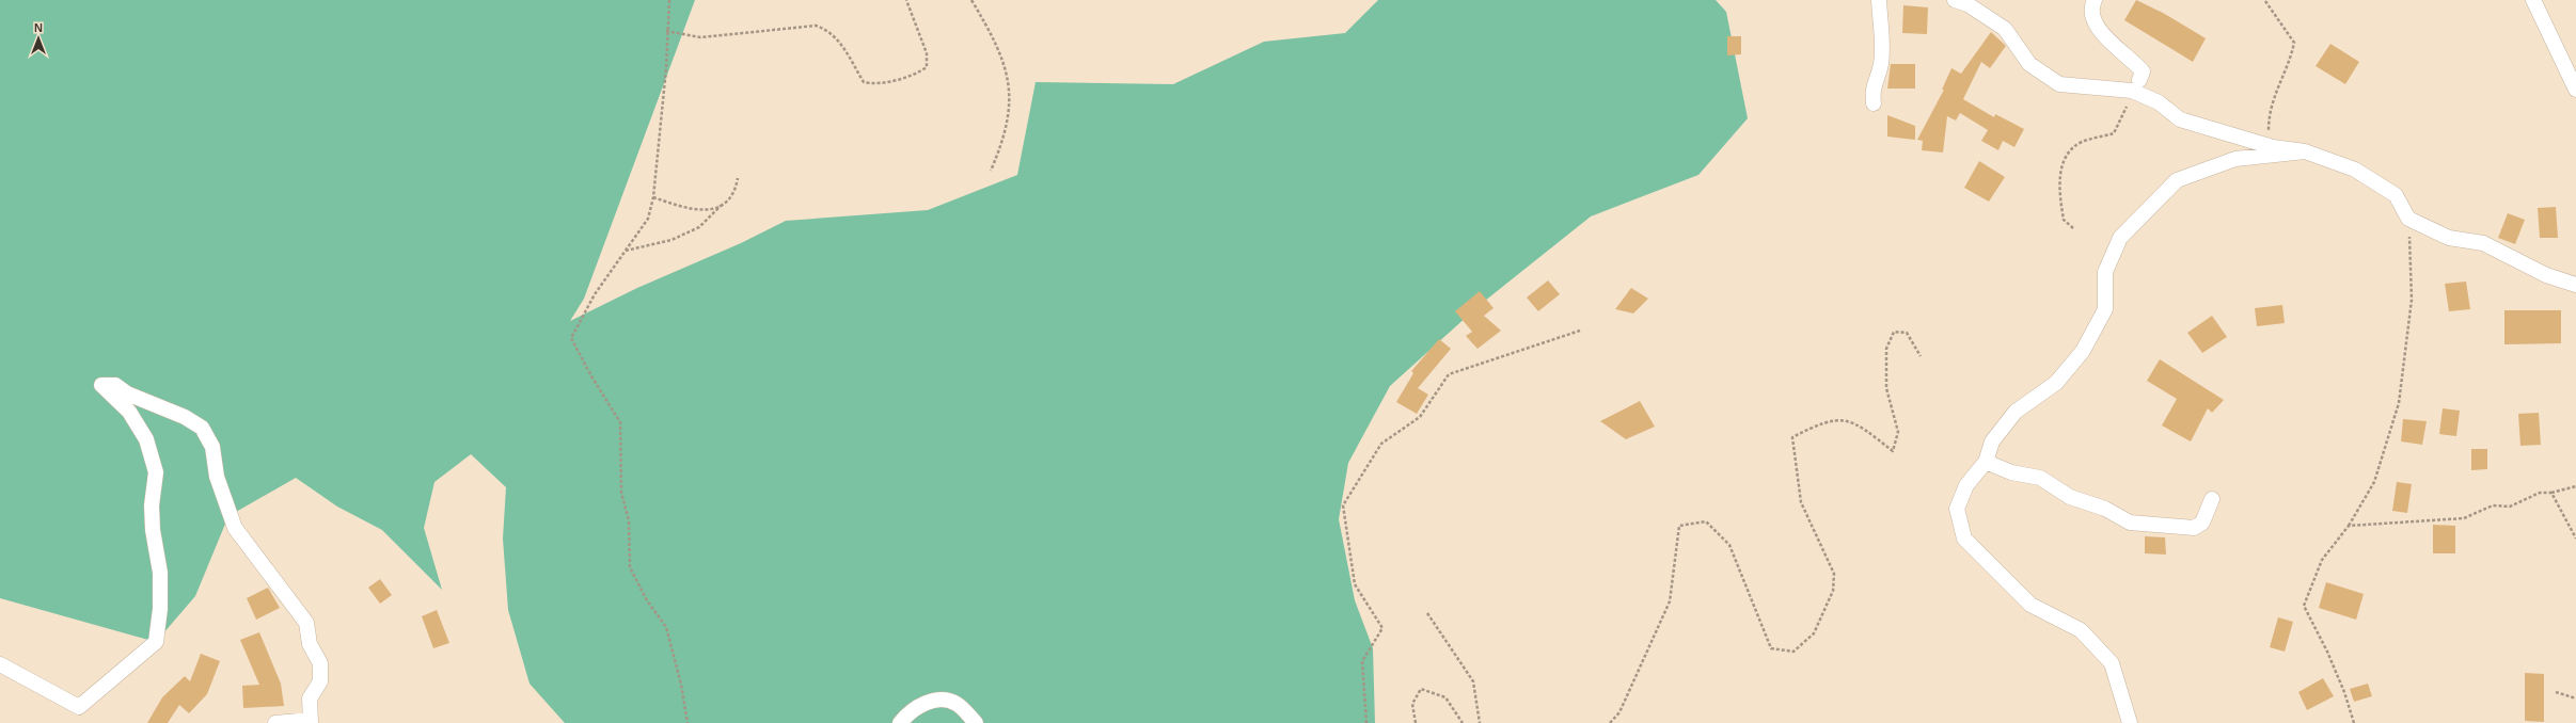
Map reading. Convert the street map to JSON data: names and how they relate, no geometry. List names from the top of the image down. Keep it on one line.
{"north":"top"}
